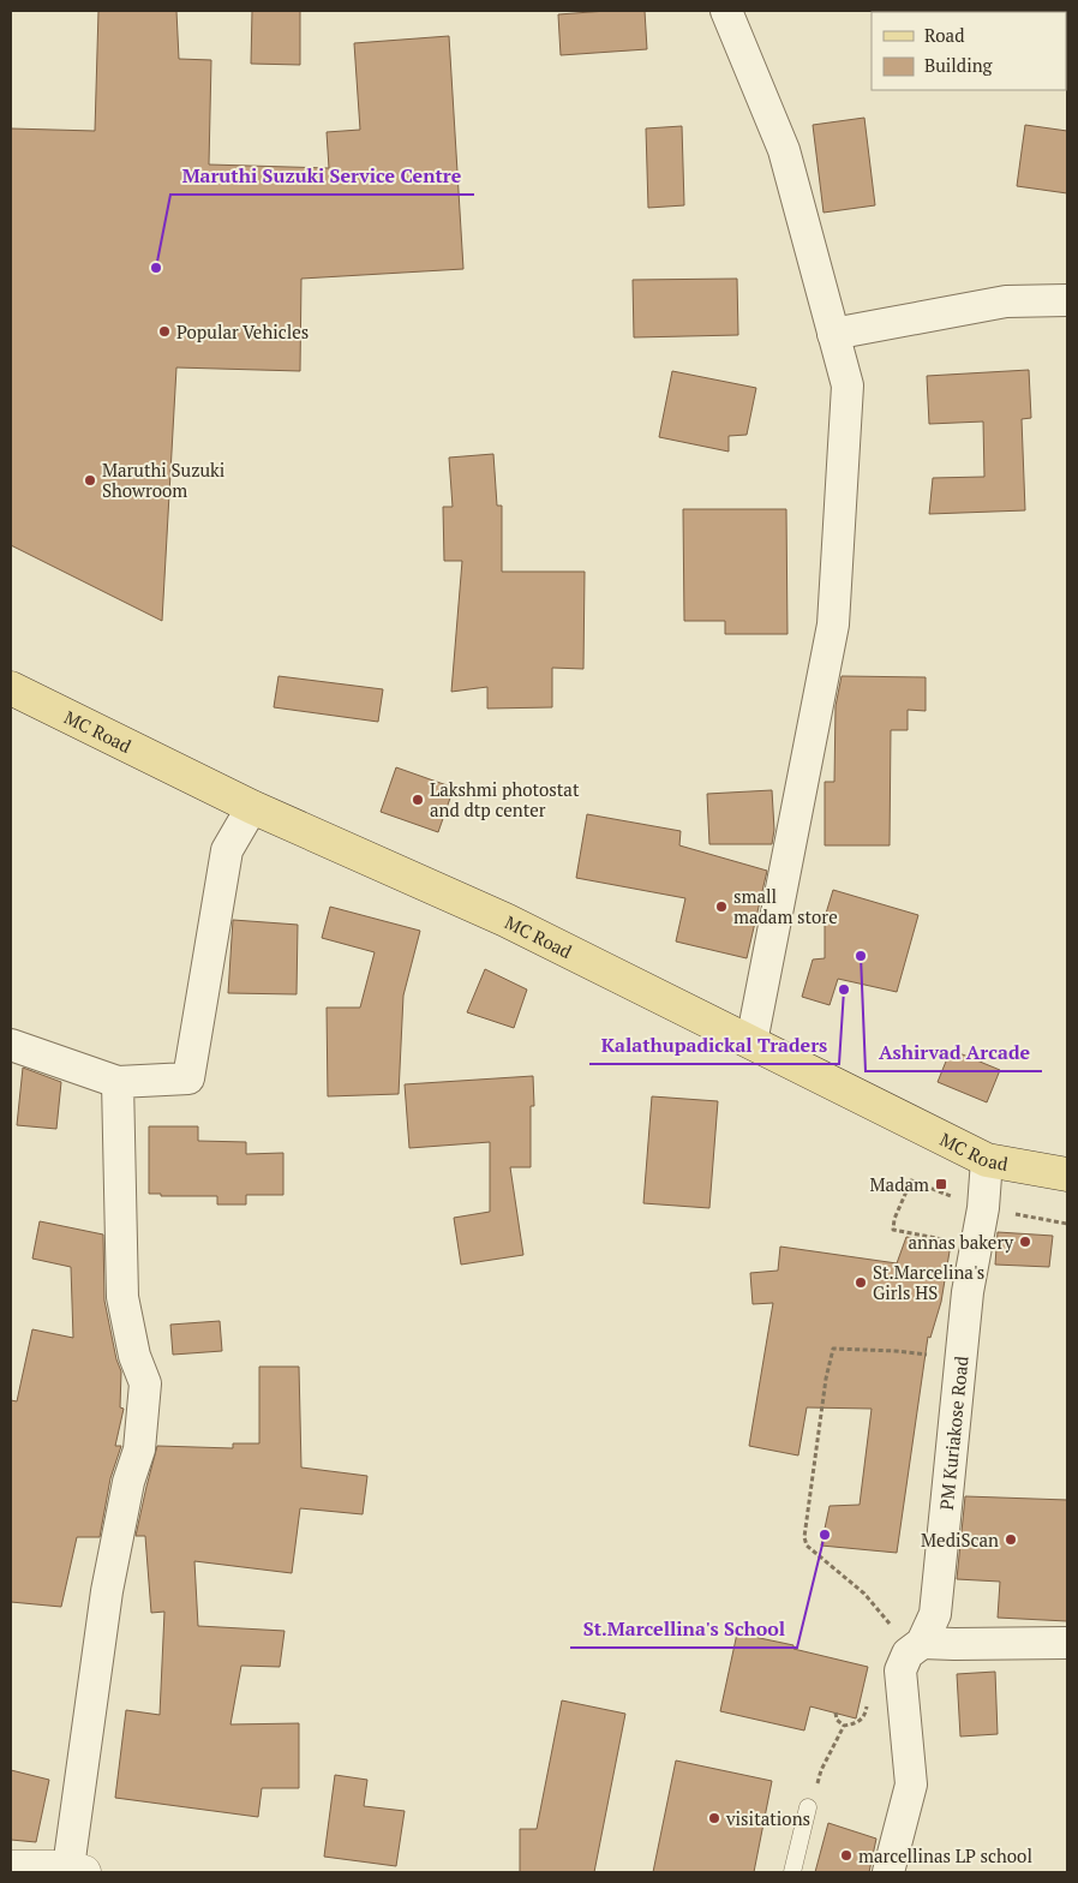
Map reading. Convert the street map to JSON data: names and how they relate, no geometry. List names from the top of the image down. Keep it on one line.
{"streets":{"main road":["MC Road"],"street":["PM Kuriakose Road"]},"crossings":[["MC Road","PM Kuriakose Road"]],"places":{"other":["Maruthi Suzuki Service Centre","Popular Vehicles","Maruthi Suzuki Showroom","Lakshmi photostat and dtp center","small madam store","Ashirvad Arcade","Kalathupadickal Traders","annas bakery","St.Marcelina's Girls HS","St.Marcellina's School","MediScan","visitations","marcellinas LP school"],"transit":["Madam"]},"legend":["Road","Building"]}
